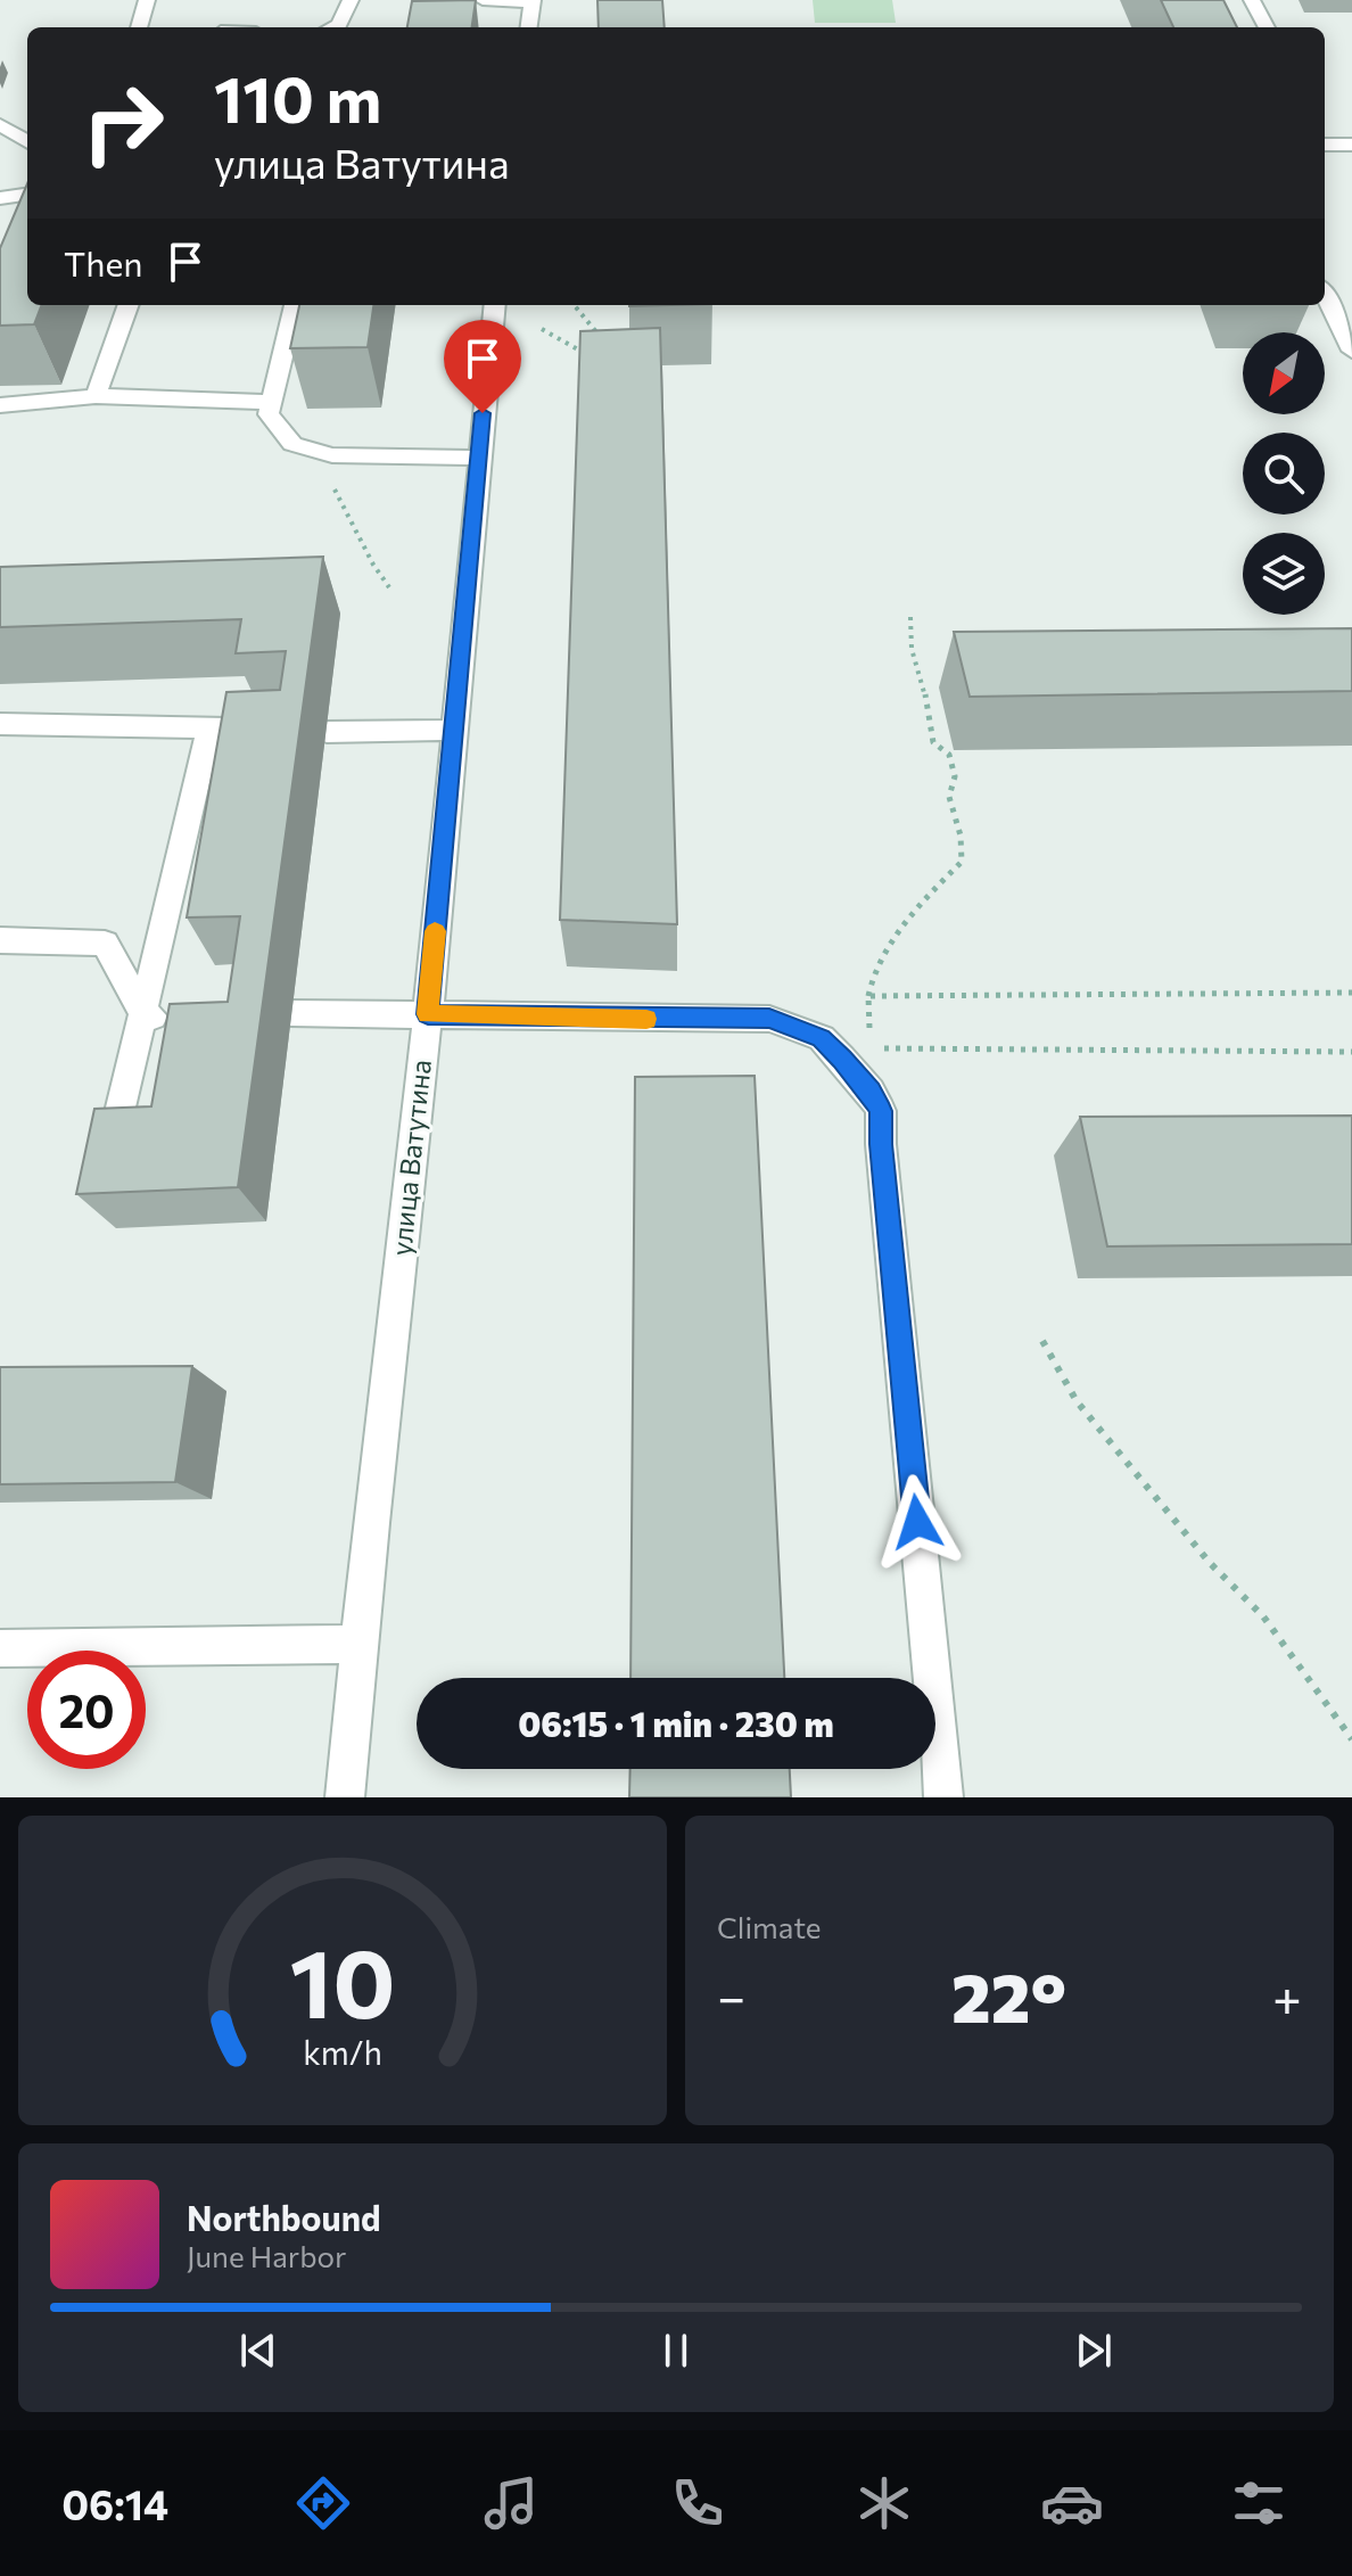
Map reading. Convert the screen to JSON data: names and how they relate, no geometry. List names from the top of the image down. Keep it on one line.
{"streets":{"street":["улица Ватутина"]},"north":"bottom left","page":{"turn":["110 m","улица Ватутина"],"then":"Then","limit":"20","trip":"06:15 · 1 min · 230 m","tile":"Climate","heat":["−","22°","+"],"song":["Northbound","June Harbor"],"tabs":"06:14","gauge":["10","km/h"]}}
